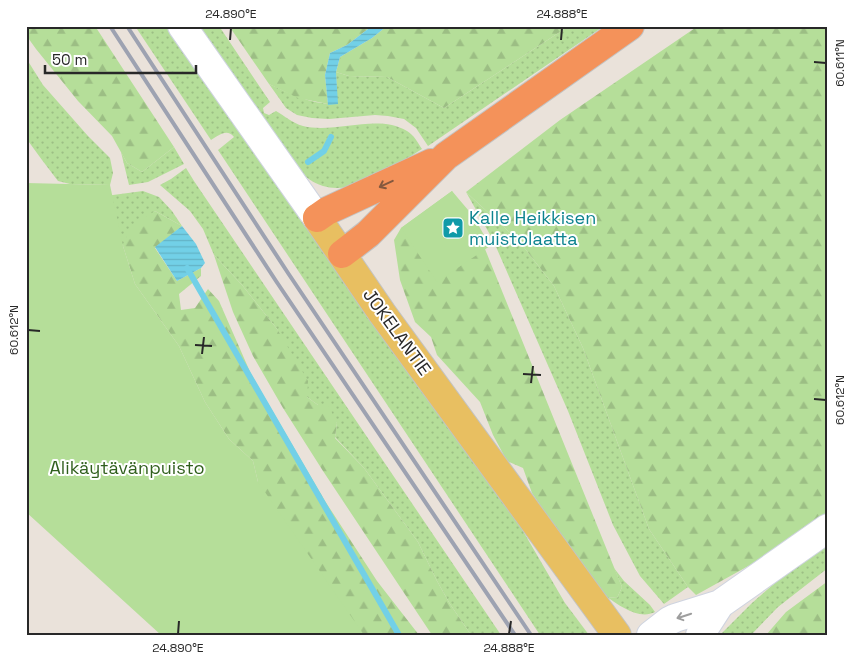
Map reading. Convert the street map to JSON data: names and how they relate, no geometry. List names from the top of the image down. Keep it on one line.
{"streets":{"main road":["JOKELANTIE"]},"parks":["Alikäytävänpuisto"],"places":{"place":["Kalle Heikkisen muistolaatta"]},"scale_bar":"50 m","coordinates":["24.890°E","24.888°E","60.611°N","60.612°N"]}
